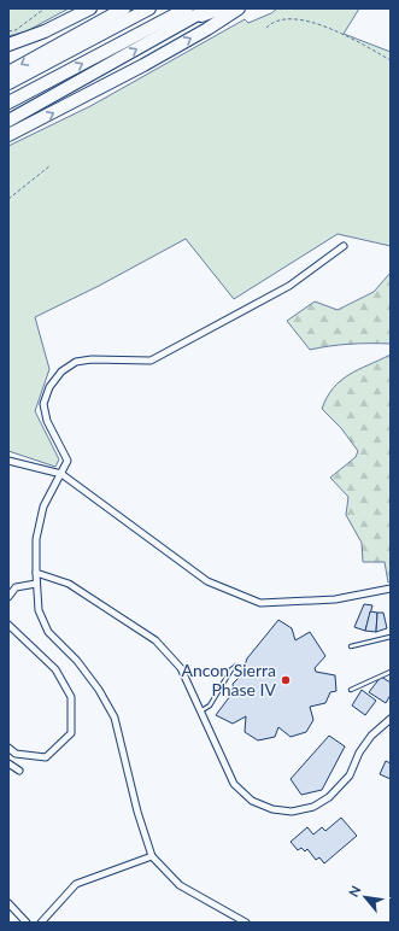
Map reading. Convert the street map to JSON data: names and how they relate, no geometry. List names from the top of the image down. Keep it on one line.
{"places":["Ancon Sierra Phase IV"],"north":"top left"}
